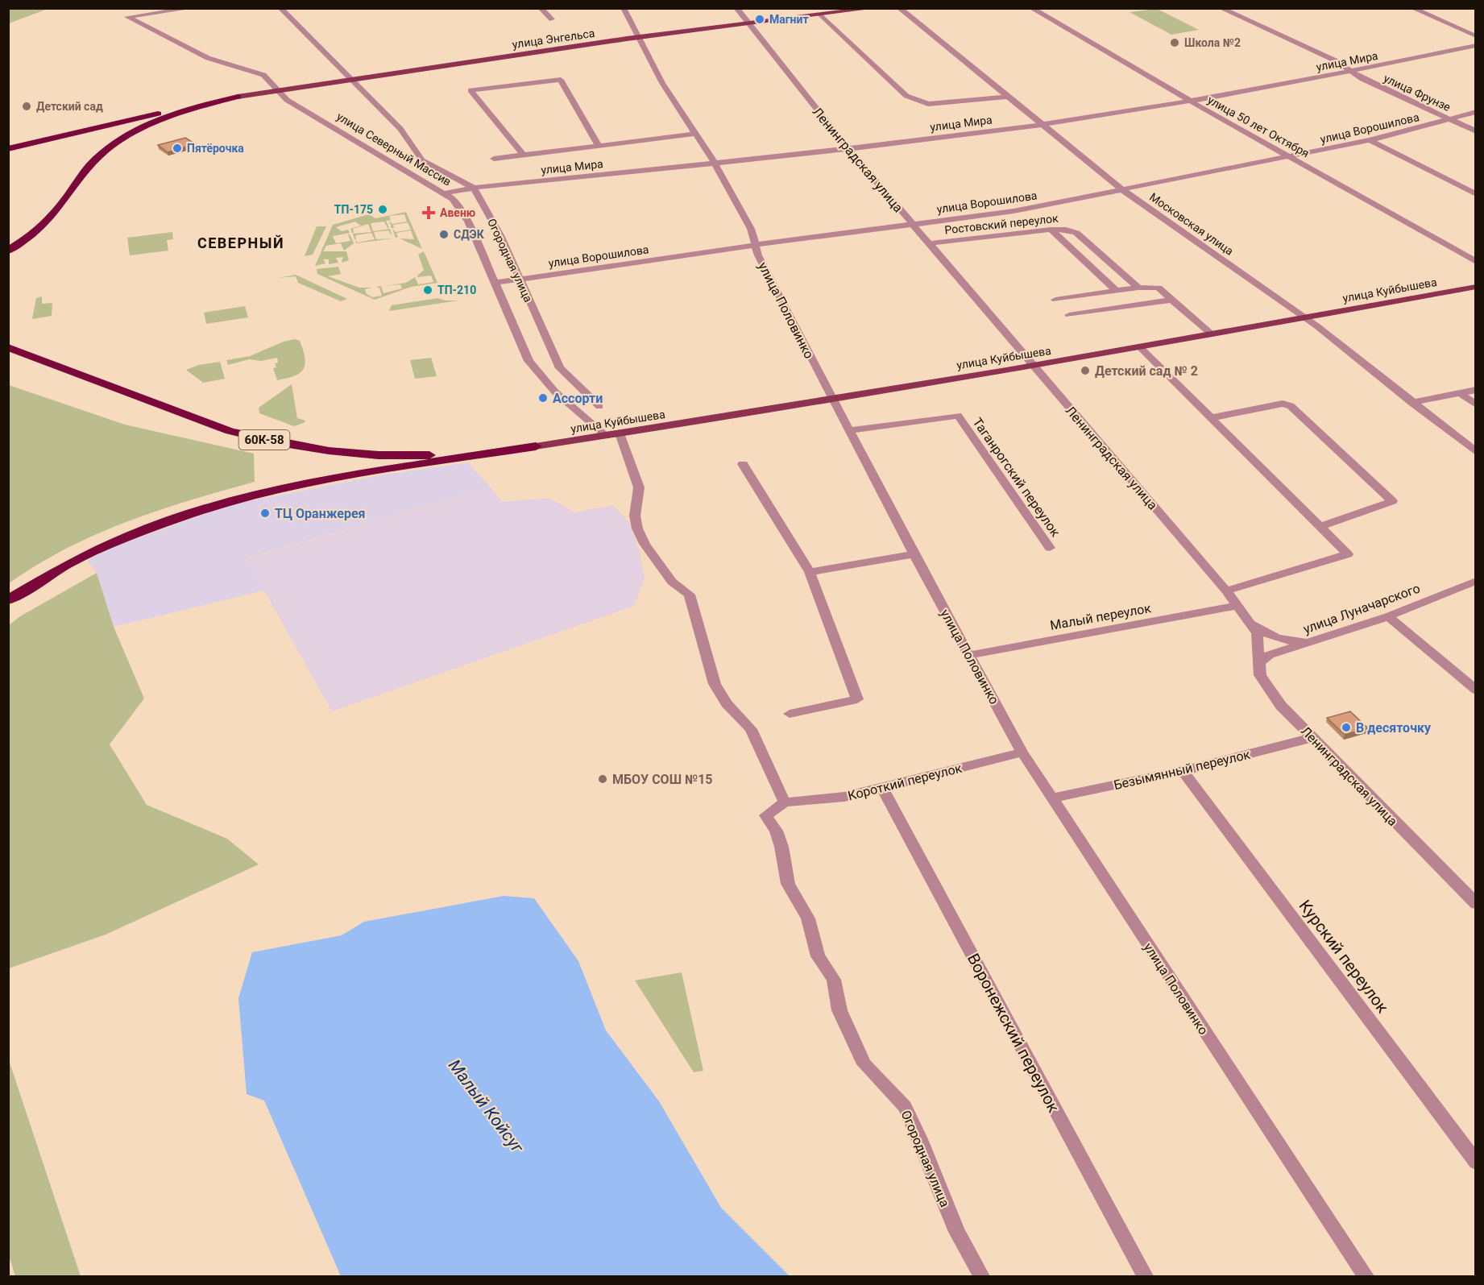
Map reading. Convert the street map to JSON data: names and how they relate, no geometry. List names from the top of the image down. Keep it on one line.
{"streets":{"highway":["60К-58"],"main road":["улица Энгельса","улица Куйбышева"],"street":["улица Мира","улица Фрунзе","улица 50 лет Октября","улица Ворошилова","улица Северный Массив","Ленинградская улица","Ростовский переулок","Московская улица","Огородная улица","улица Половинко","Таганрогский переулок","улица Луначарского","Малый переулок","Безымянный переулок","Короткий переулок","Курский переулок","Воронежский переулок"]},"crossings":[["улица Энгельса","улица Северный Массив"],["улица Энгельса","Ленинградская улица"],["улица Энгельса","улица Половинко"],["улица Мира","улица Фрунзе"],["улица Мира","улица 50 лет Октября"],["улица Мира","улица Северный Массив"],["улица Мира","Ленинградская улица"],["улица Мира","Московская улица"],["улица Мира","Огородная улица"],["улица Мира","улица Половинко"],["улица Фрунзе","улица Ворошилова"],["улица 50 лет Октября","улица Ворошилова"],["улица Ворошилова","улица Северный Массив"],["улица Ворошилова","Ленинградская улица"],["улица Ворошилова","Московская улица"],["улица Ворошилова","Огородная улица"],["улица Ворошилова","улица Половинко"],["улица Северный Массив","улица Куйбышева"],["Ленинградская улица","Ростовский переулок"],["Ленинградская улица","улица Куйбышева"],["Ленинградская улица","улица Луначарского"],["Ленинградская улица","Малый переулок"],["Ленинградская улица","Безымянный переулок"],["Московская улица","улица Куйбышева"],["Огородная улица","Короткий переулок"],["улица Куйбышева","улица Половинко"],["улица Куйбышева","60К-58"],["улица Половинко","Таганрогский переулок"],["улица Половинко","Малый переулок"],["улица Половинко","Безымянный переулок"],["улица Половинко","Короткий переулок"],["Безымянный переулок","Курский переулок"],["Короткий переулок","Воронежский переулок"]],"districts":["СЕВЕРНЫЙ"],"water":["Малый Койсуг"],"places":{"other":["Магнит","Школа №2","Детский сад","Пятёрочка","ТП-175","СДЭК","ТП-210","Детский сад № 2","Ассорти","ТЦ Оранжерея","В десяточку","МБОУ СОШ №15"],"health":["Авеню"]}}
